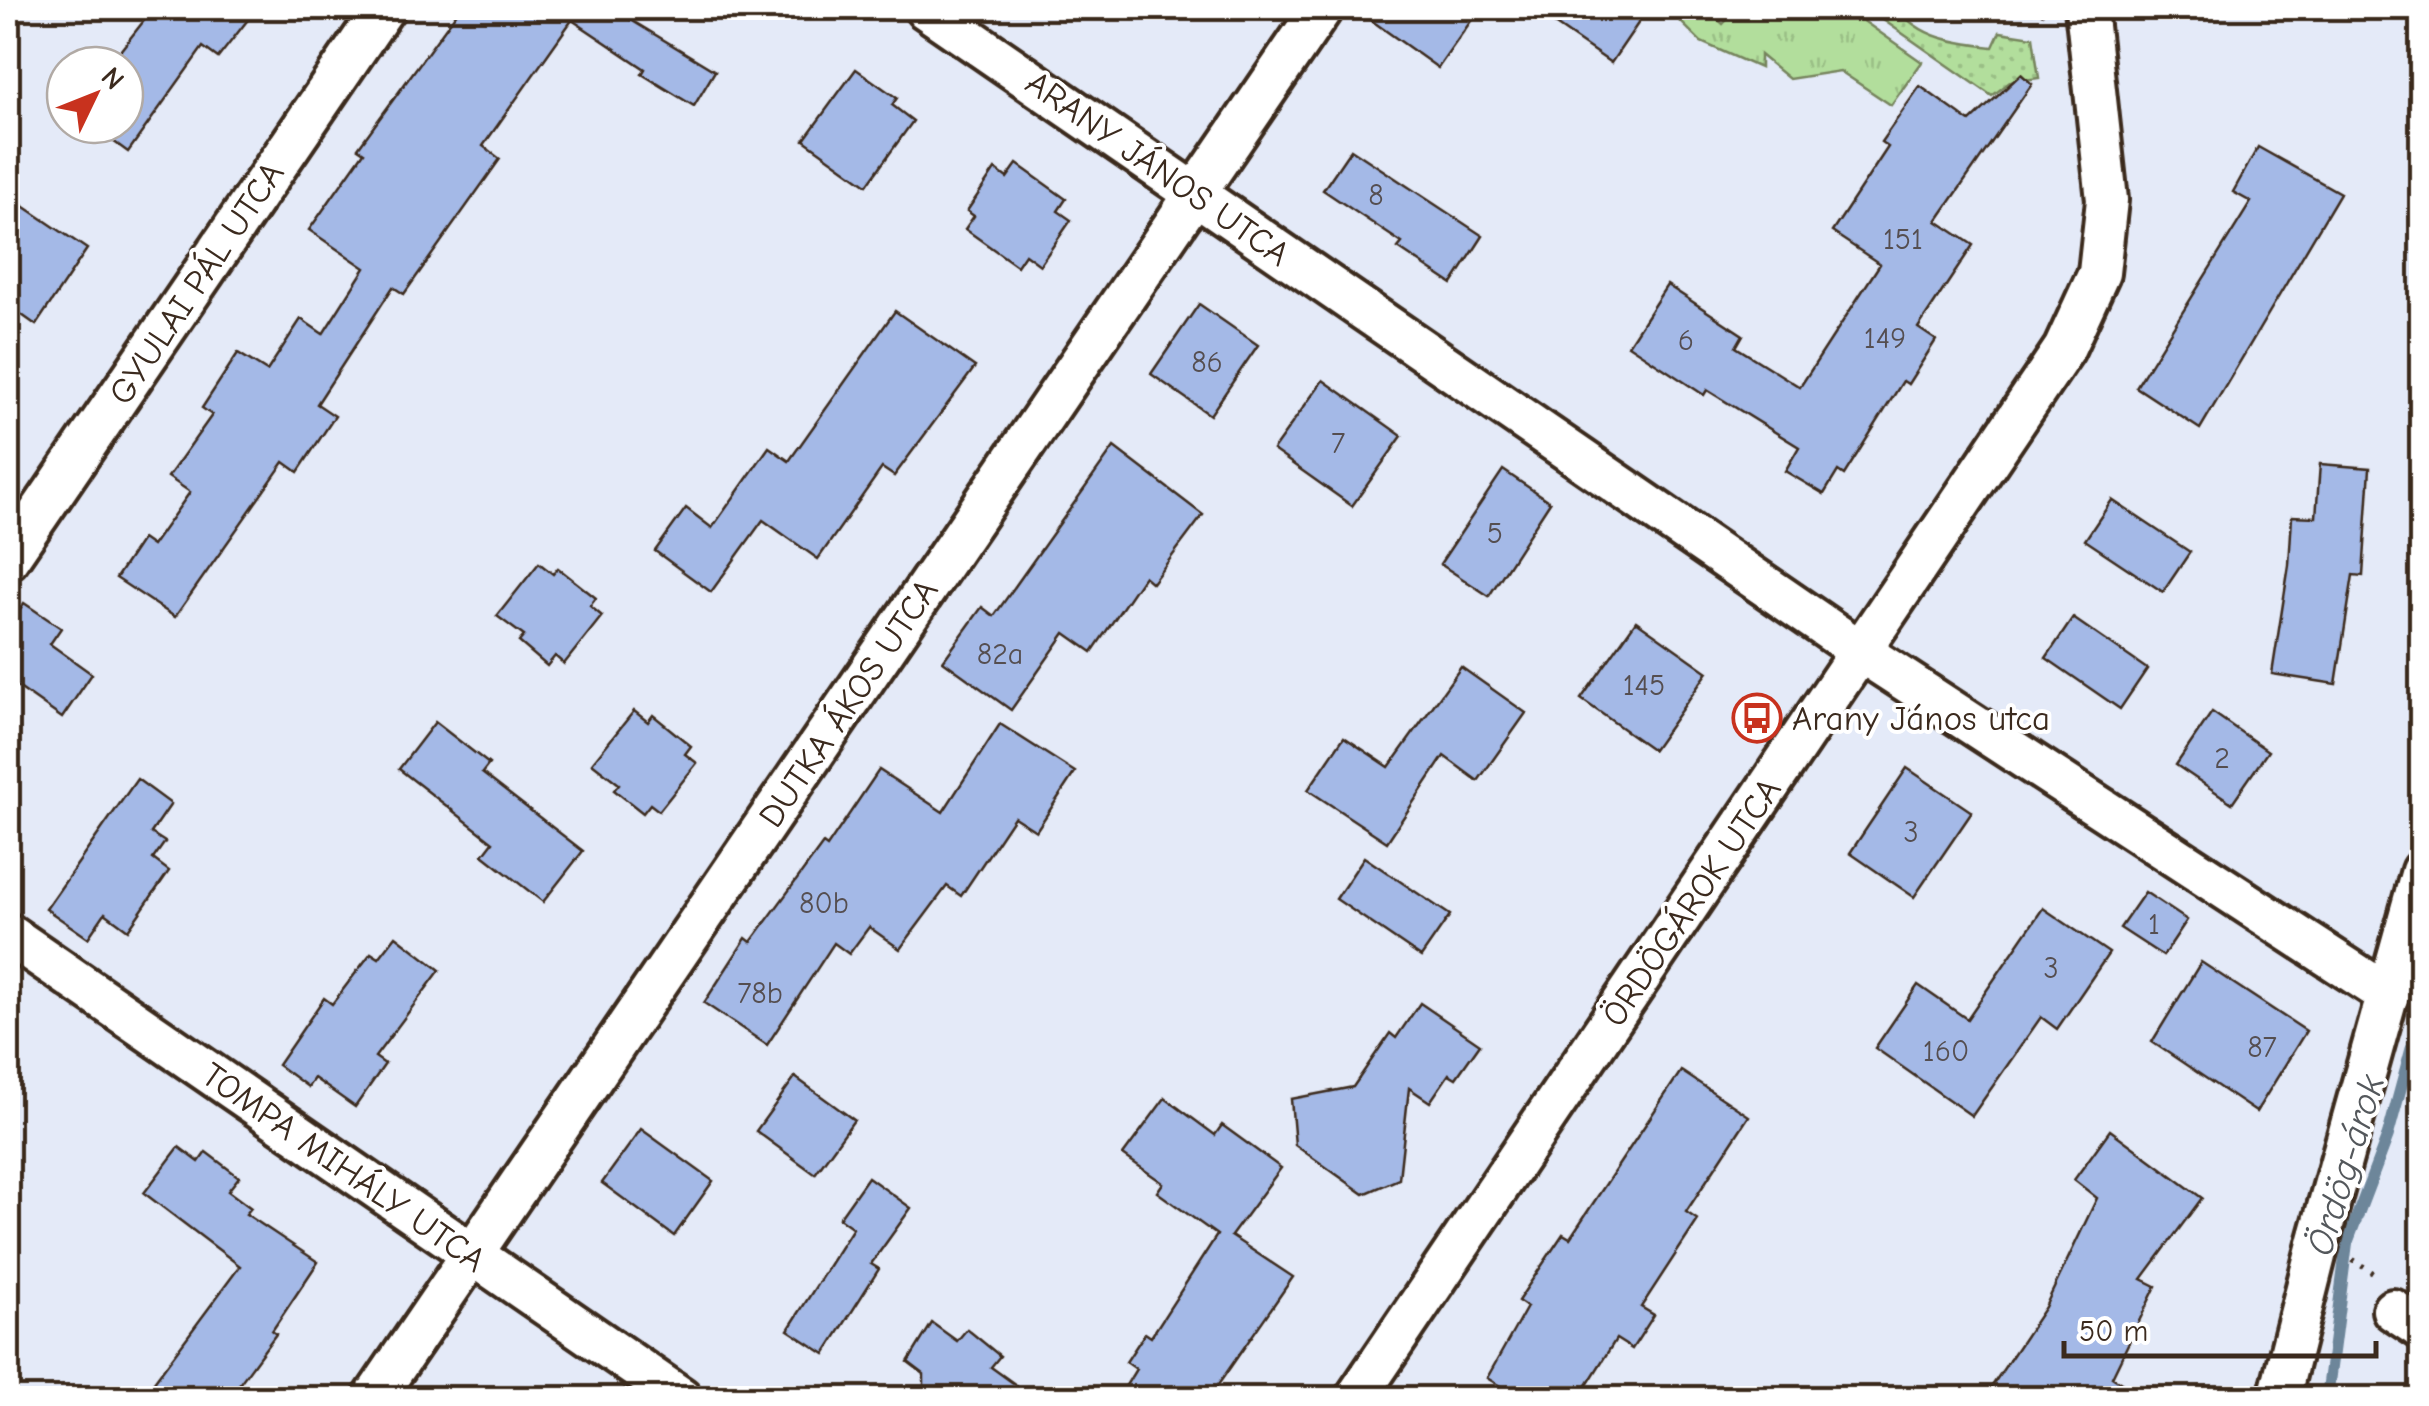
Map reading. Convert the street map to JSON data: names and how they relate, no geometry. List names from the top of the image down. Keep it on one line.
{"streets":{"street":["ARANY JÁNOS UTCA","GYULAI PÁL UTCA","DUTKA ÁKOS UTCA","ÖRDÖGÁROK UTCA","TOMPA MIHÁLY UTCA"]},"crossings":[["ARANY JÁNOS UTCA","DUTKA ÁKOS UTCA"],["ARANY JÁNOS UTCA","ÖRDÖGÁROK UTCA"],["DUTKA ÁKOS UTCA","TOMPA MIHÁLY UTCA"]],"water":["Ördög-árok"],"places":{"bus stop":["Arany János utca"]},"house_numbers":["8","151","149","6","86","7","5","82a","145","2","3","80b","1","3","78b","87","160"],"scale_bar":"50 m","north":"top right"}
